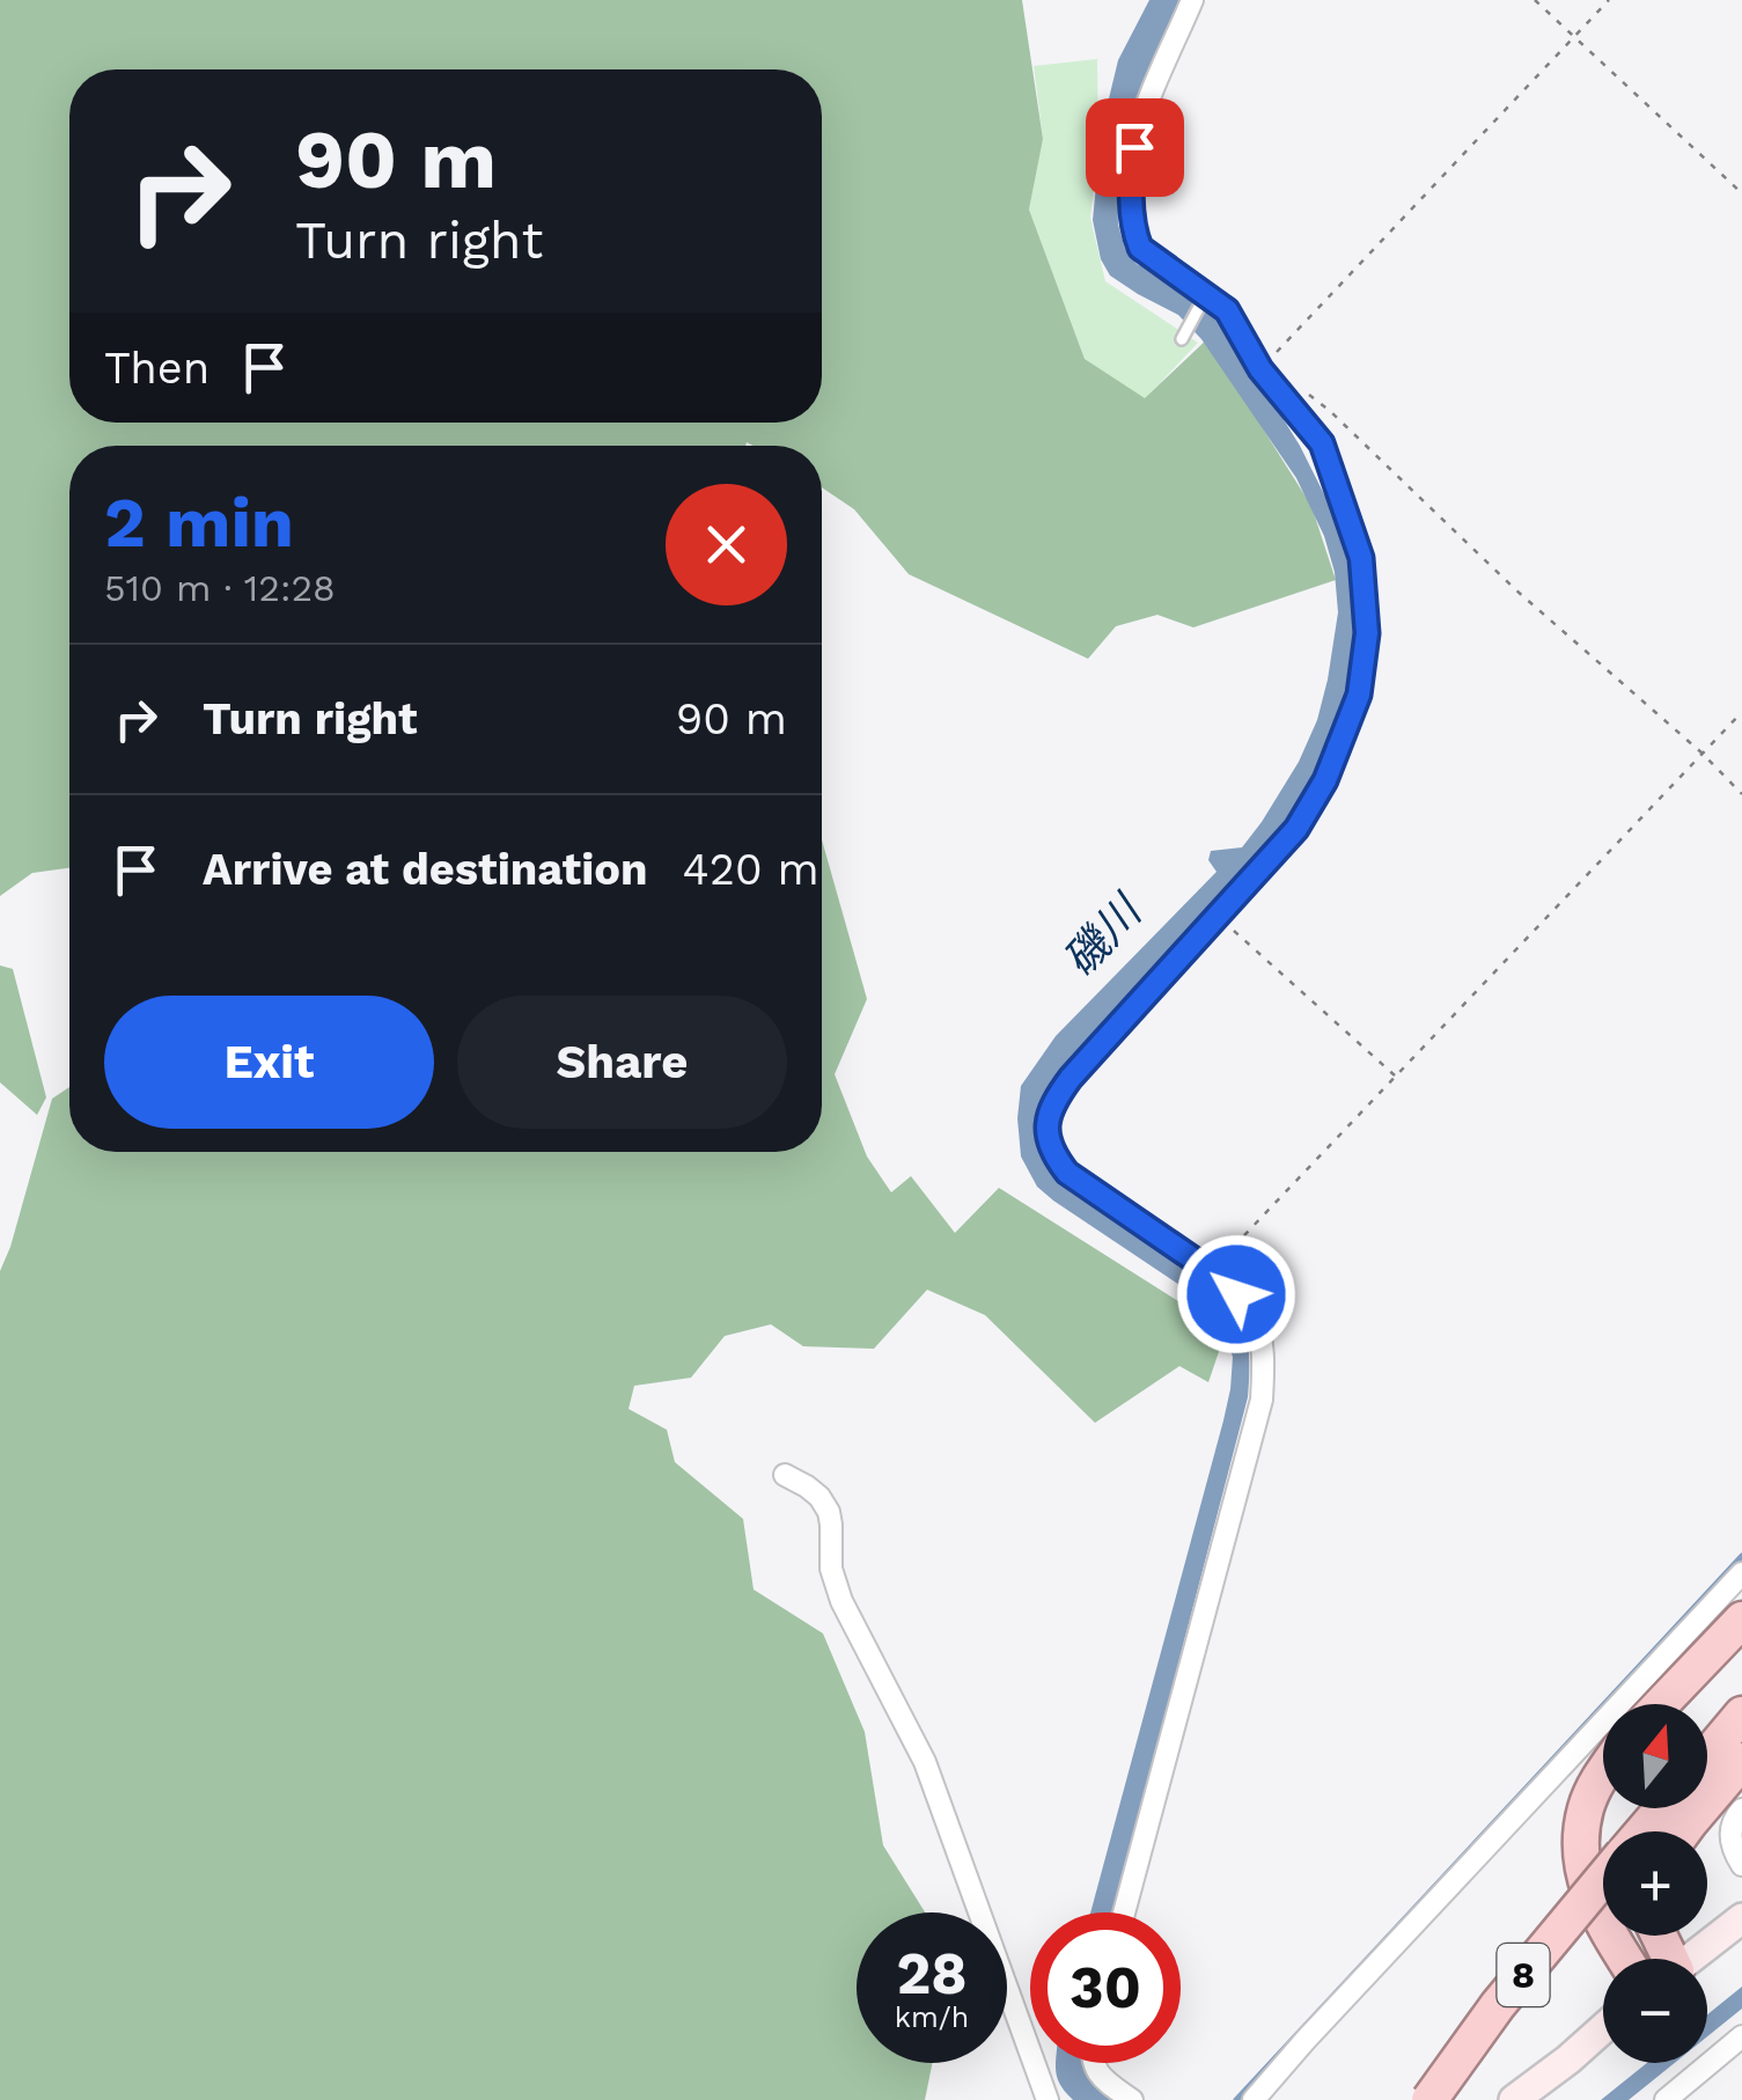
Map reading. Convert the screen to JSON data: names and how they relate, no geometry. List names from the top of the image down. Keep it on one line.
{"streets":{"highway":["8"]},"water":["磯川"],"north":"top","page":{"turn":["90 m","Turn right"],"then":"Then","heading":["2 min","510 m · 12:28"],"list":[{"name":"Turn right","value":"90 m"},{"name":"Arrive at destination","value":"420 m"}],"buttons":["Exit","Share"],"map_buttons":["+","−"],"speed":"28 km/h","limit":"30"}}
